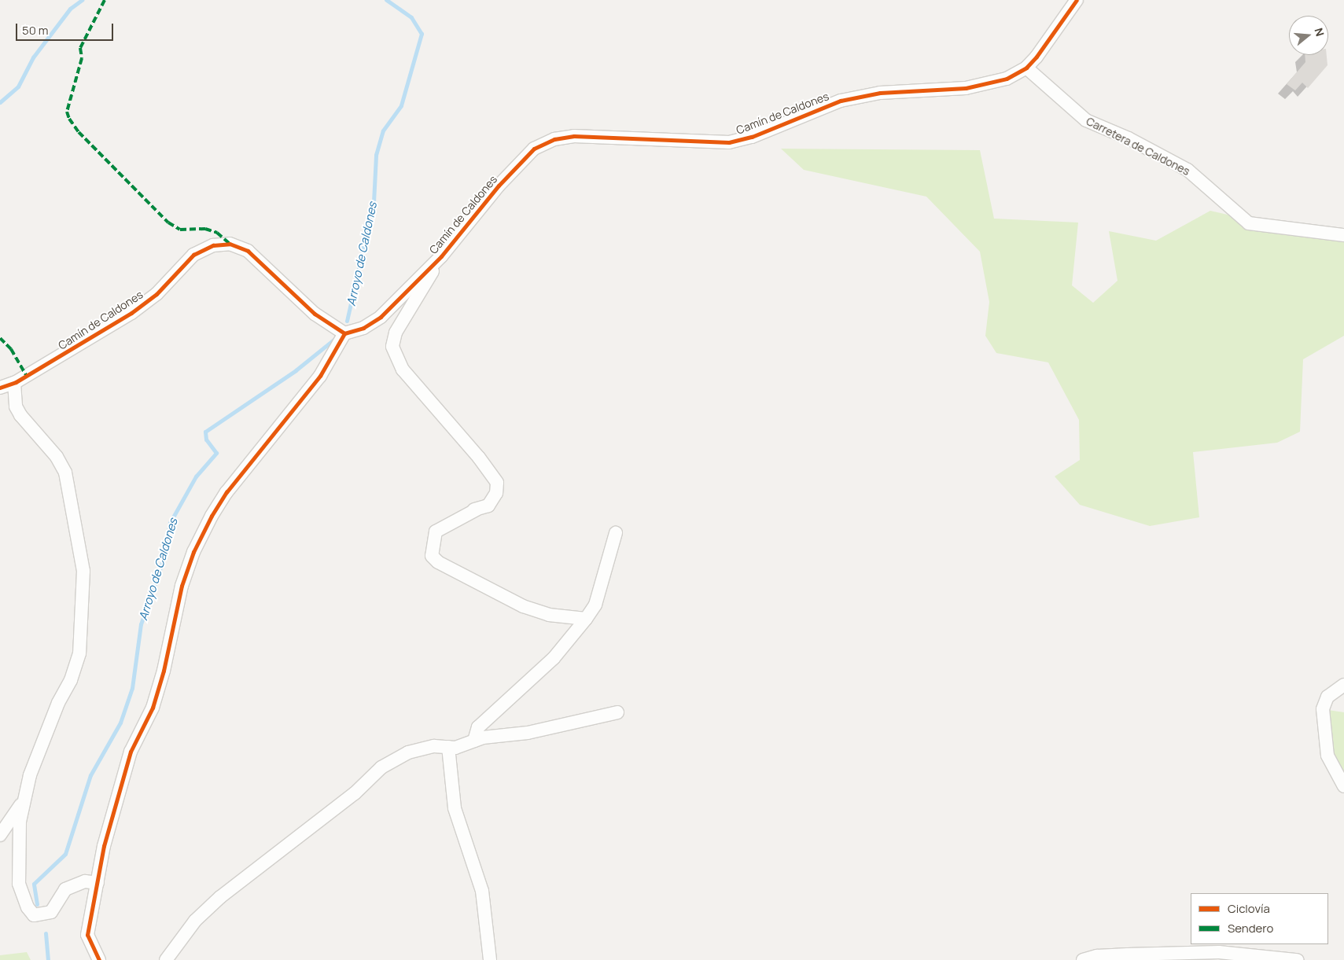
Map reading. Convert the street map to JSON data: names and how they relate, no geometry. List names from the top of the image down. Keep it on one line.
{"streets":{"street":["Camín de Caldones","Carretera de Caldones"]},"crossings":[["Camín de Caldones","Carretera de Caldones"]],"water":["Arroyo de Caldones"],"legend":["Ciclovía","Sendero"],"scale_bar":"50 m","north":"right"}
